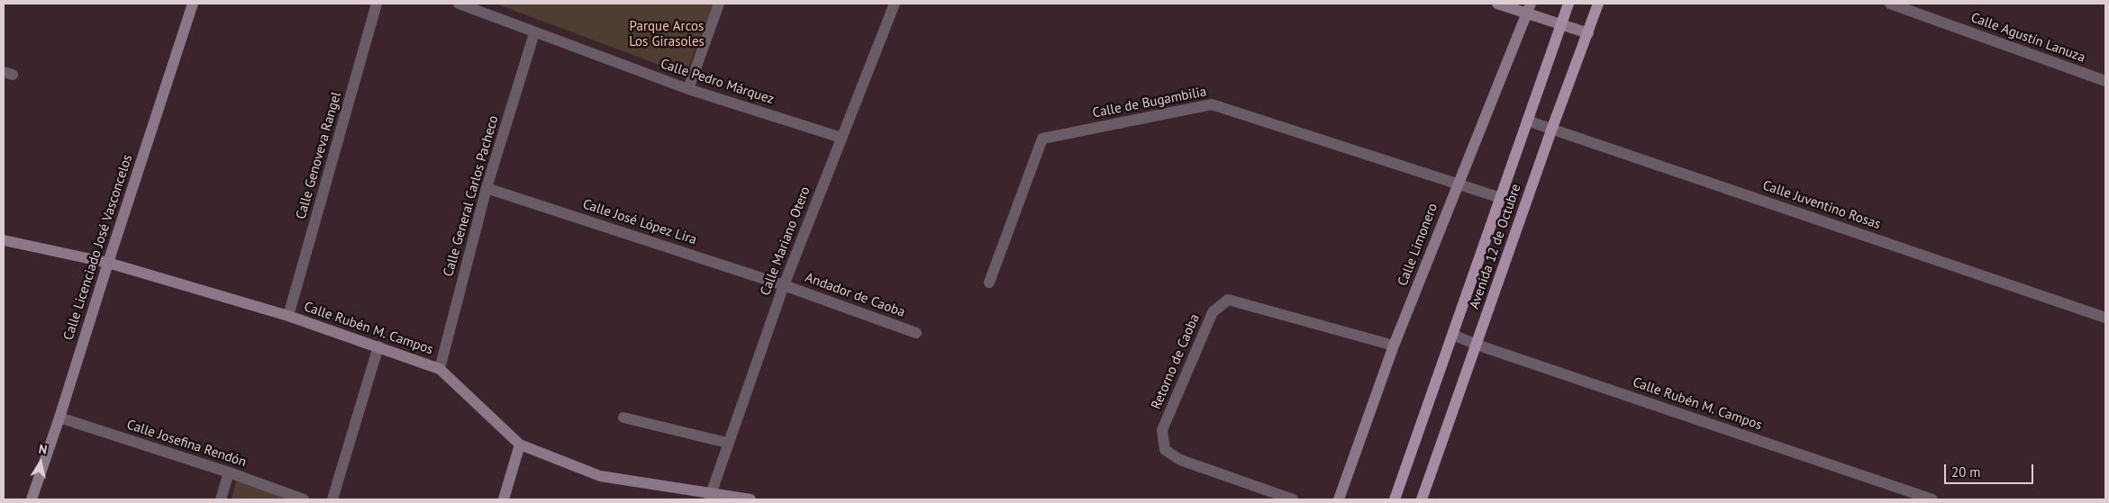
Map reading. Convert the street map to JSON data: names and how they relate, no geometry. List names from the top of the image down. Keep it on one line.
{"streets":{"main road":["Avenida 12 de Octubre"],"street":["Calle Agustín Lanuza","Calle Pedro Márquez","Calle de Bugambilia","Calle Genoveva Rangel","Calle General Carlos Pacheco","Calle Juventino Rosas","Calle José López Lira","Calle Mariano Otero","Calle Limonero","Calle Licenciado José Vasconcelos","Andador de Caoba","Calle Rubén M. Campos","Retorno de Caoba","Calle Josefina Rendón"]},"crossings":[["Calle Pedro Márquez","Calle General Carlos Pacheco"],["Calle Pedro Márquez","Calle Mariano Otero"],["Calle de Bugambilia","Calle Limonero"],["Calle Genoveva Rangel","Calle Rubén M. Campos"],["Calle General Carlos Pacheco","Calle José López Lira"],["Calle General Carlos Pacheco","Calle Rubén M. Campos"],["Calle Juventino Rosas","Avenida 12 de Octubre"],["Calle José López Lira","Calle Mariano Otero"],["Calle José López Lira","Andador de Caoba"],["Calle Mariano Otero","Andador de Caoba"],["Calle Mariano Otero","Calle Rubén M. Campos"],["Calle Limonero","Retorno de Caoba"],["Avenida 12 de Octubre","Calle Rubén M. Campos"],["Calle Licenciado José Vasconcelos","Calle Rubén M. Campos"],["Calle Licenciado José Vasconcelos","Calle Josefina Rendón"]],"parks":["Parque Arcos Los Girasoles"],"scale_bar":"20 m","north":"top"}
